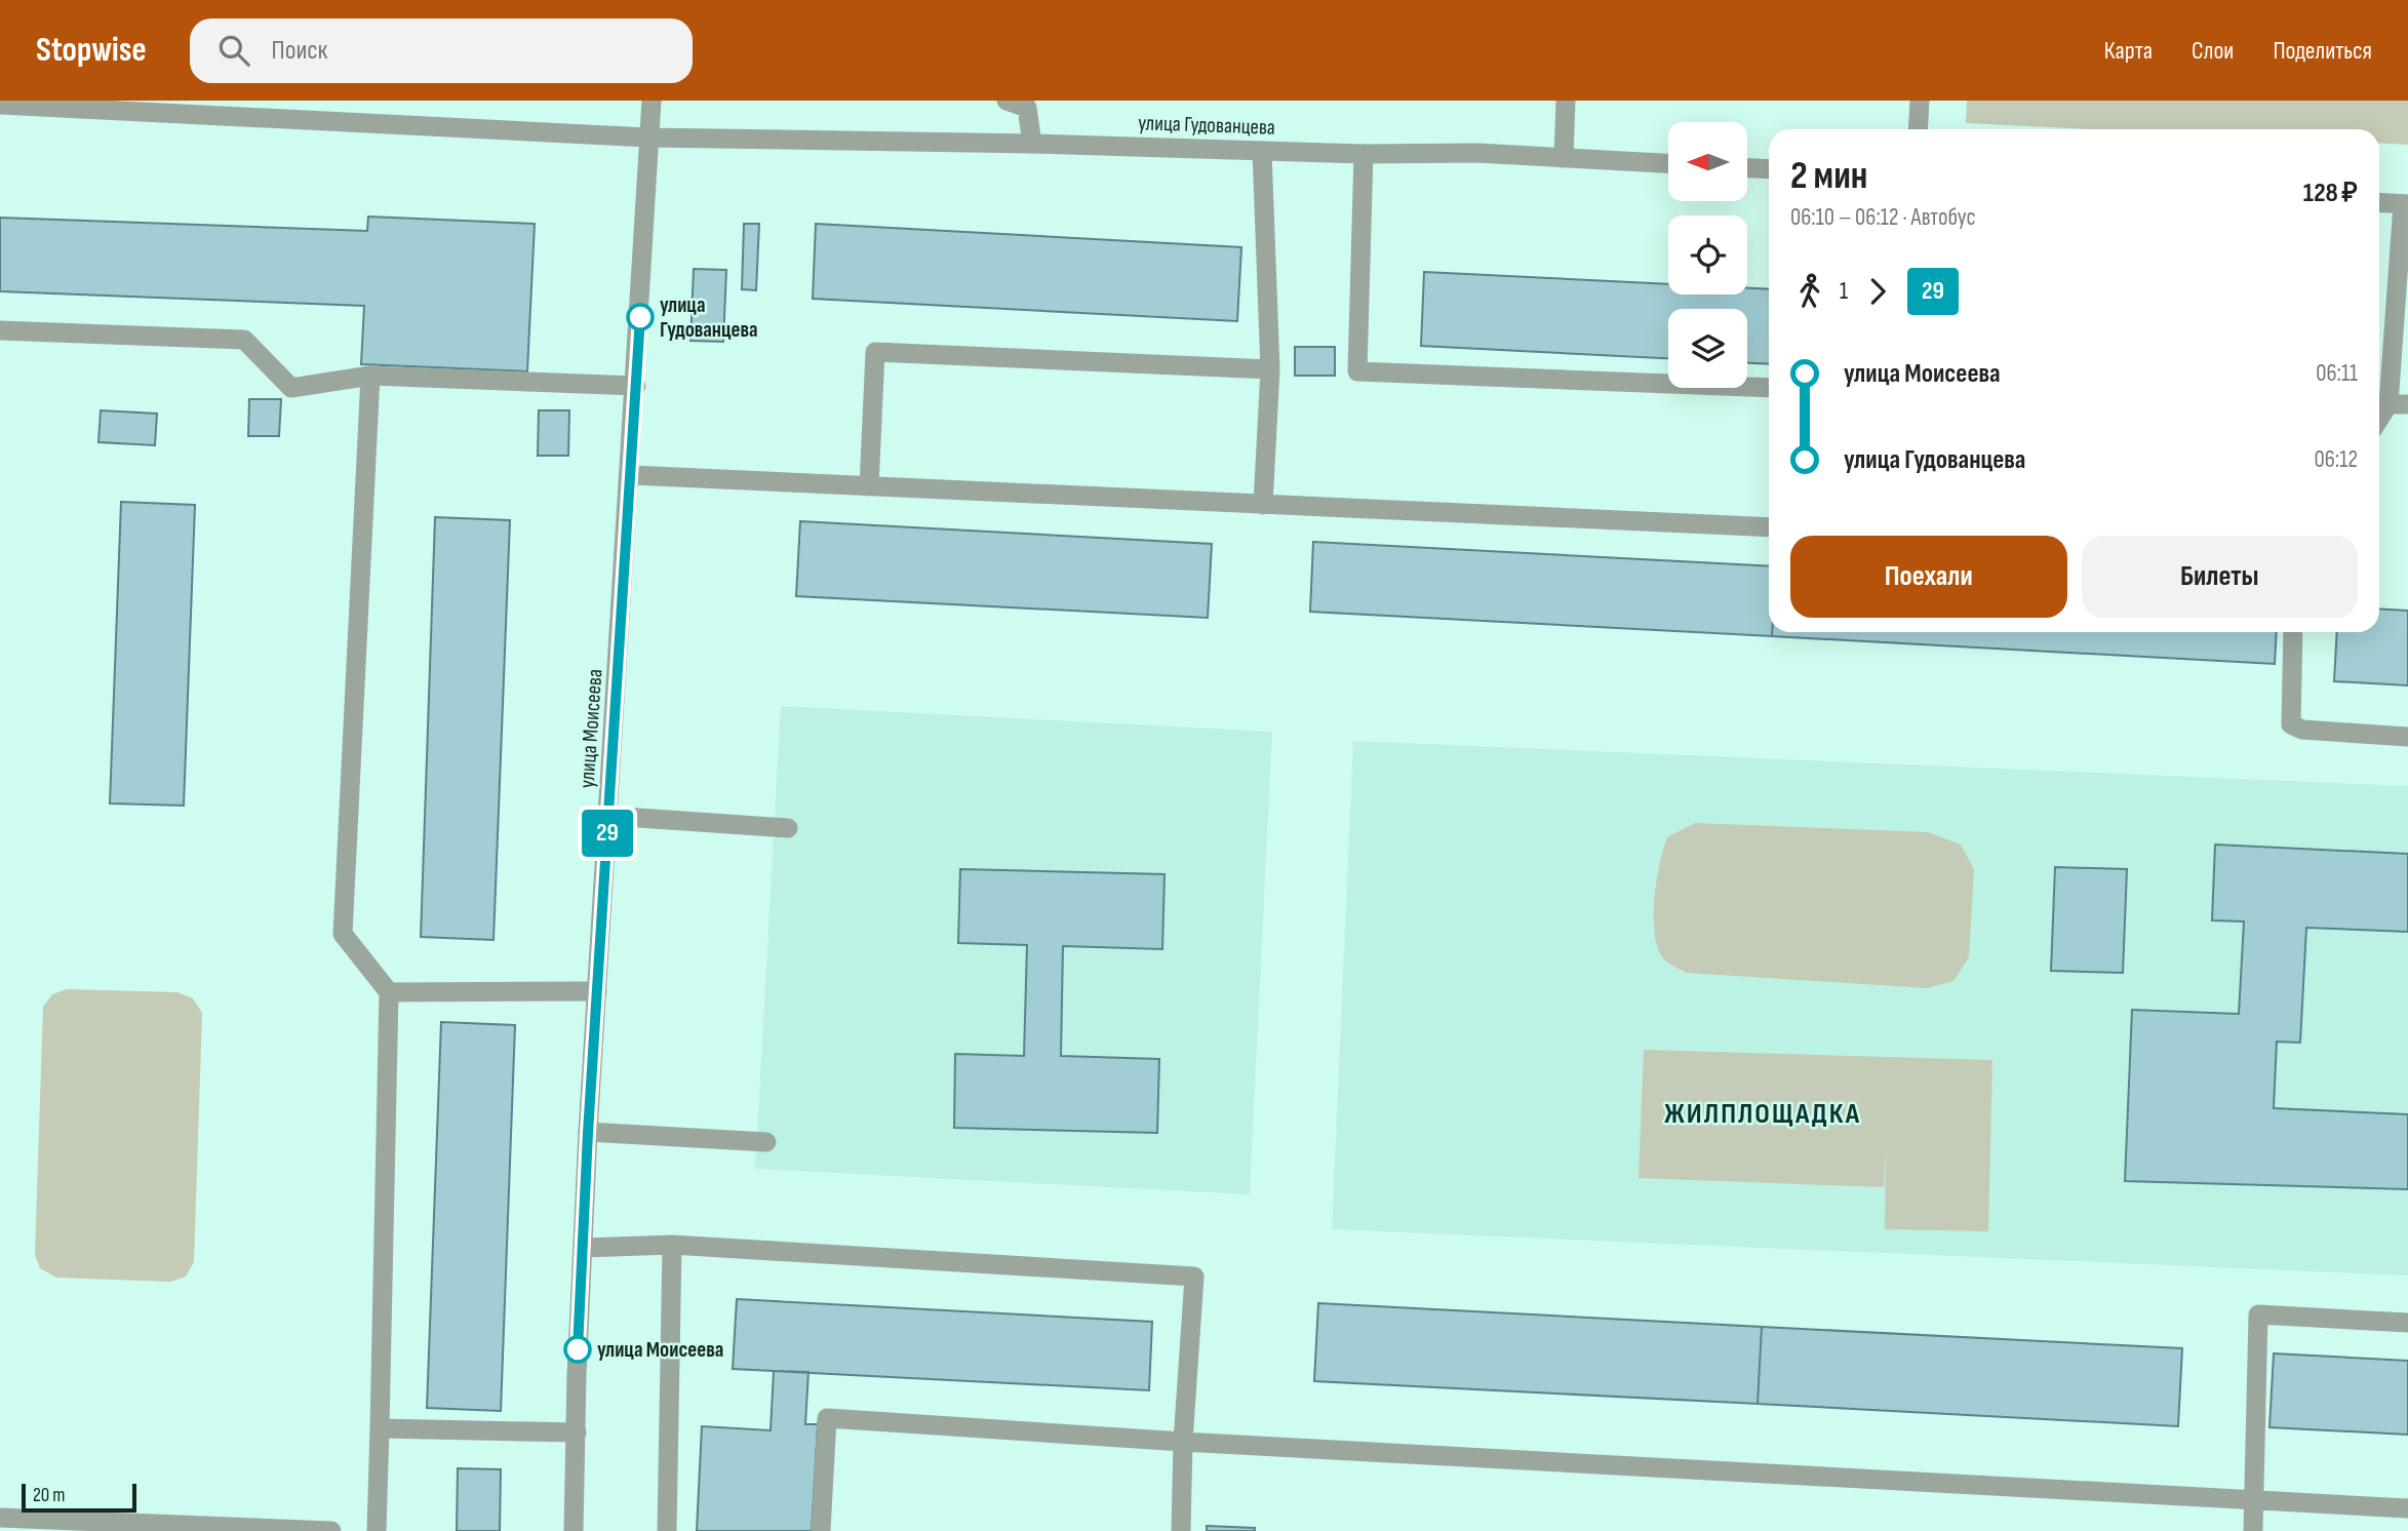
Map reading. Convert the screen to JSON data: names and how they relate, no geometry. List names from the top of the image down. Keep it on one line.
{"streets":{"street":["улица Гудованцева","улица Моисеева"]},"crossings":[["улица Гудованцева","улица Моисеева"]],"districts":["ЖИЛПЛОЩАДКА"],"places":["улица Гудованцева","улица Моисеева"],"lines":["bus line 29"],"scale_bar":"20 m","north":"left","page":{"header":"Stopwise","search":"Поиск","nav":["Карта","Слои","Поделиться"],"on_map":"29","heading":["2 мин","06:10 – 06:12 · Автобус","128 ₽"],"legs":["1","29"],"list":[{"name":"улица Моисеева","value":"06:11"},{"name":"улица Гудованцева","value":"06:12"}],"buttons":["Поехали","Билеты"],"scale":"20 m"}}
